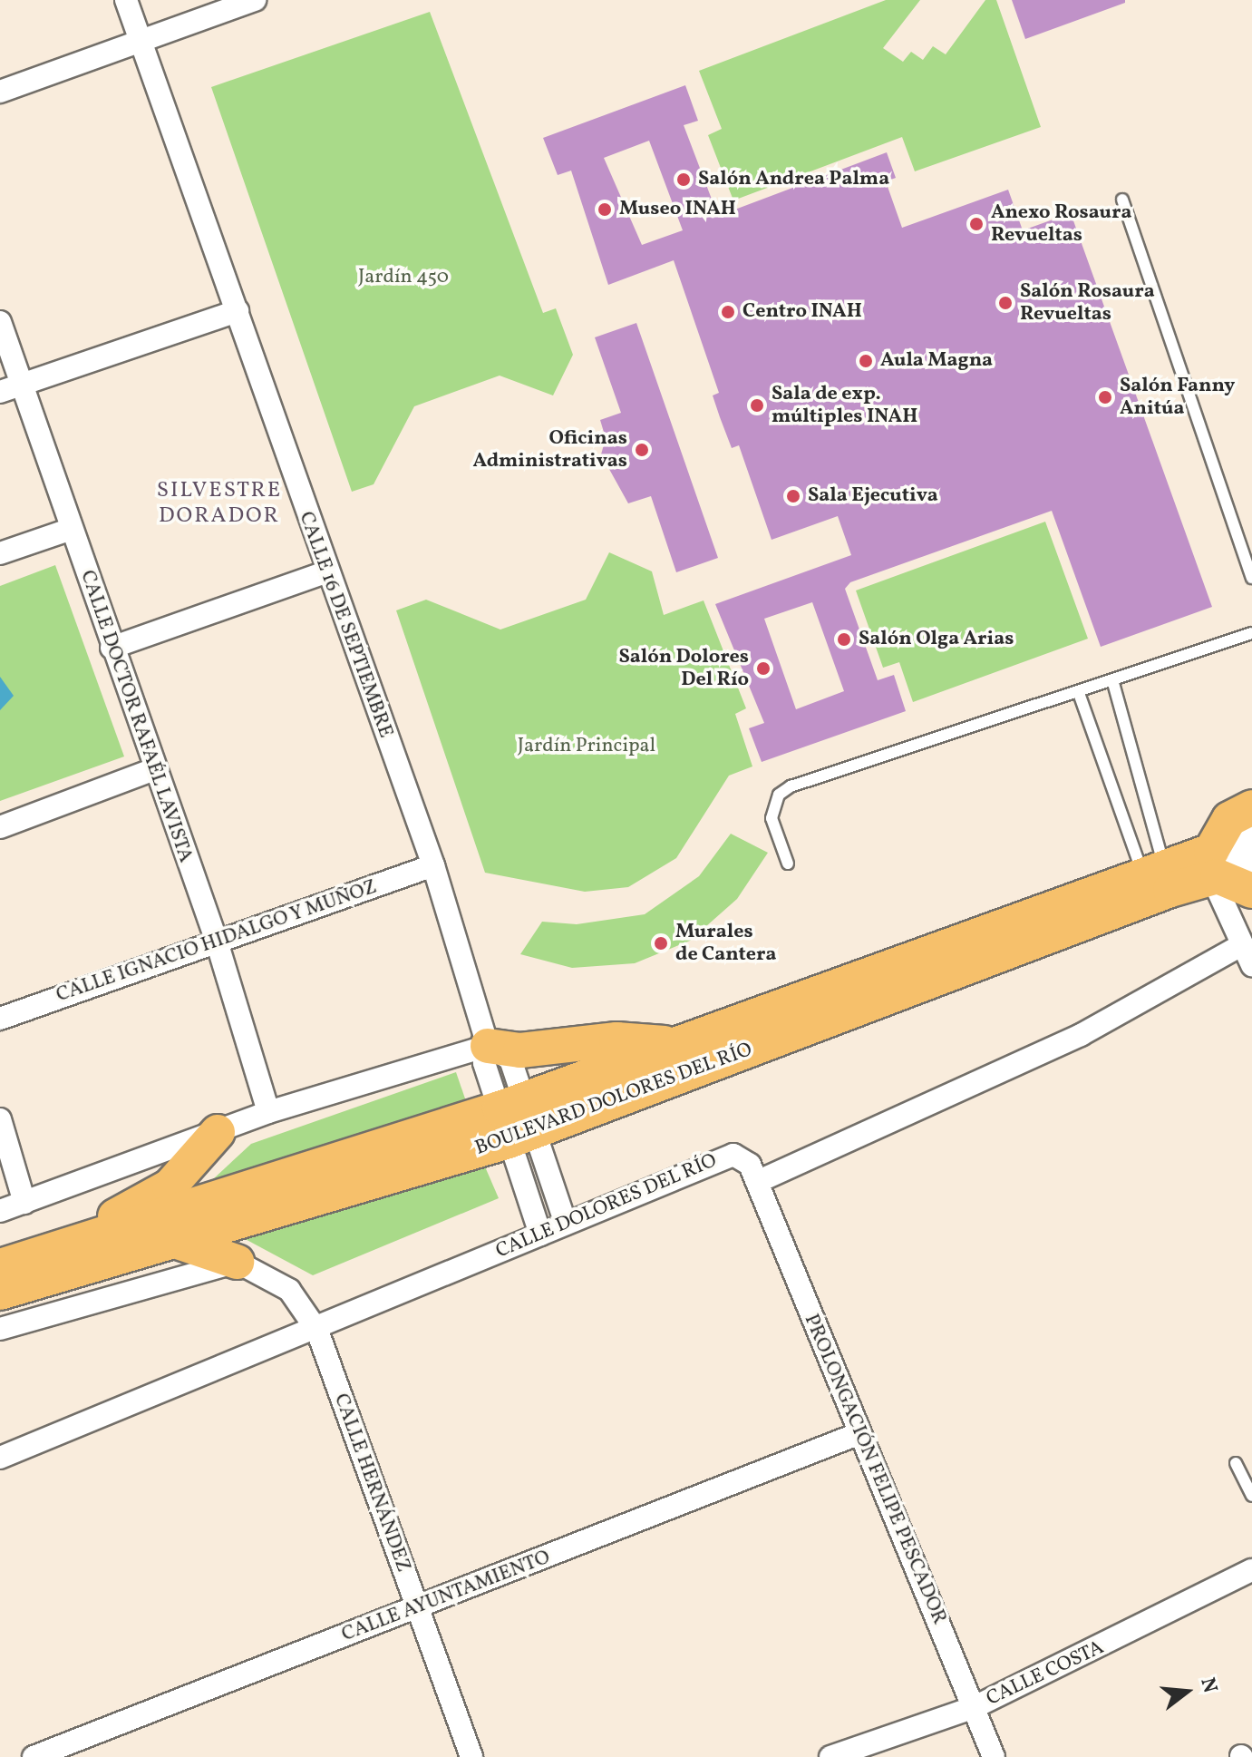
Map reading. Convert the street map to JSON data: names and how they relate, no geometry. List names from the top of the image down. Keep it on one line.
{"streets":{"main road":["BOULEVARD DOLORES DEL RÍO"],"street":["CALLE 16 DE SEPTIEMBRE","CALLE DOCTOR RAFAÉL LAVISTA","CALLE IGNACIO HIDALGO Y MUÑOZ","CALLE DOLORES DEL RÍO","PROLONGACIÓN FELIPE PESCADOR","CALLE HERNÁNDEZ","CALLE AYUNTAMIENTO","CALLE COSTA"]},"crossings":[["CALLE 16 DE SEPTIEMBRE","CALLE IGNACIO HIDALGO Y MUÑOZ"],["CALLE DOCTOR RAFAÉL LAVISTA","CALLE IGNACIO HIDALGO Y MUÑOZ"],["CALLE DOLORES DEL RÍO","PROLONGACIÓN FELIPE PESCADOR"],["CALLE DOLORES DEL RÍO","CALLE HERNÁNDEZ"],["PROLONGACIÓN FELIPE PESCADOR","CALLE AYUNTAMIENTO"],["PROLONGACIÓN FELIPE PESCADOR","CALLE COSTA"],["CALLE HERNÁNDEZ","CALLE AYUNTAMIENTO"]],"districts":["SILVESTRE DORADOR"],"parks":["Jardín 450","Jardín Principal"],"places":["Salón Andrea Palma","Museo INAH","Anexo Rosaura Revueltas","Salón Rosaura Revueltas","Centro INAH","Aula Magna","Salón Fanny Anitúa","Sala de exp. múltiples INAH","Oficinas Administrativas","Sala Ejecutiva","Salón Olga Arias","Salón Dolores Del Río","Murales de Cantera"],"north":"right"}
